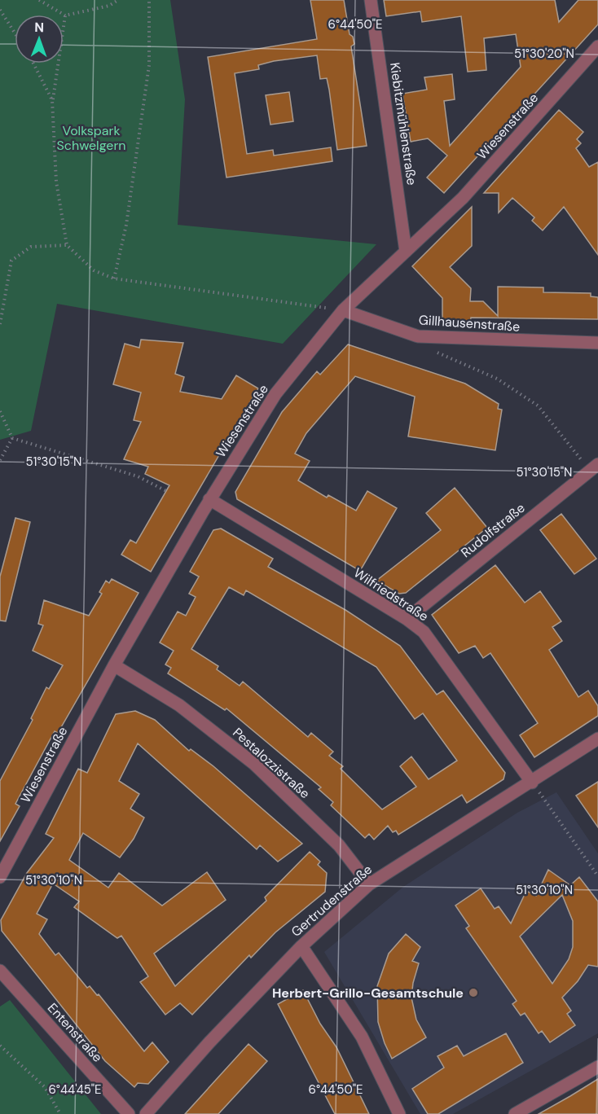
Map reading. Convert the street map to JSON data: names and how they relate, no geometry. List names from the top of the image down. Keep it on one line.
{"streets":{"street":["Kiebitzmühlenstraße","Wiesenstraße","Gillhausenstraße","Rudolfstraße","Wilfriedstraße","Pestalozzistraße","Gertrudenstraße","Entenstraße"]},"crossings":[["Kiebitzmühlenstraße","Wiesenstraße"],["Wiesenstraße","Gillhausenstraße"],["Wiesenstraße","Wilfriedstraße"],["Wiesenstraße","Pestalozzistraße"],["Rudolfstraße","Wilfriedstraße"],["Wilfriedstraße","Gertrudenstraße"],["Pestalozzistraße","Gertrudenstraße"]],"parks":["Volkspark Schwelgern"],"places":["Herbert-Grillo-Gesamtschule"],"north":"top","coordinates":["6°44'50\"E","51°30'20\"N","51°30'15\"N","51°30'10\"N","6°44'45\"E"]}
